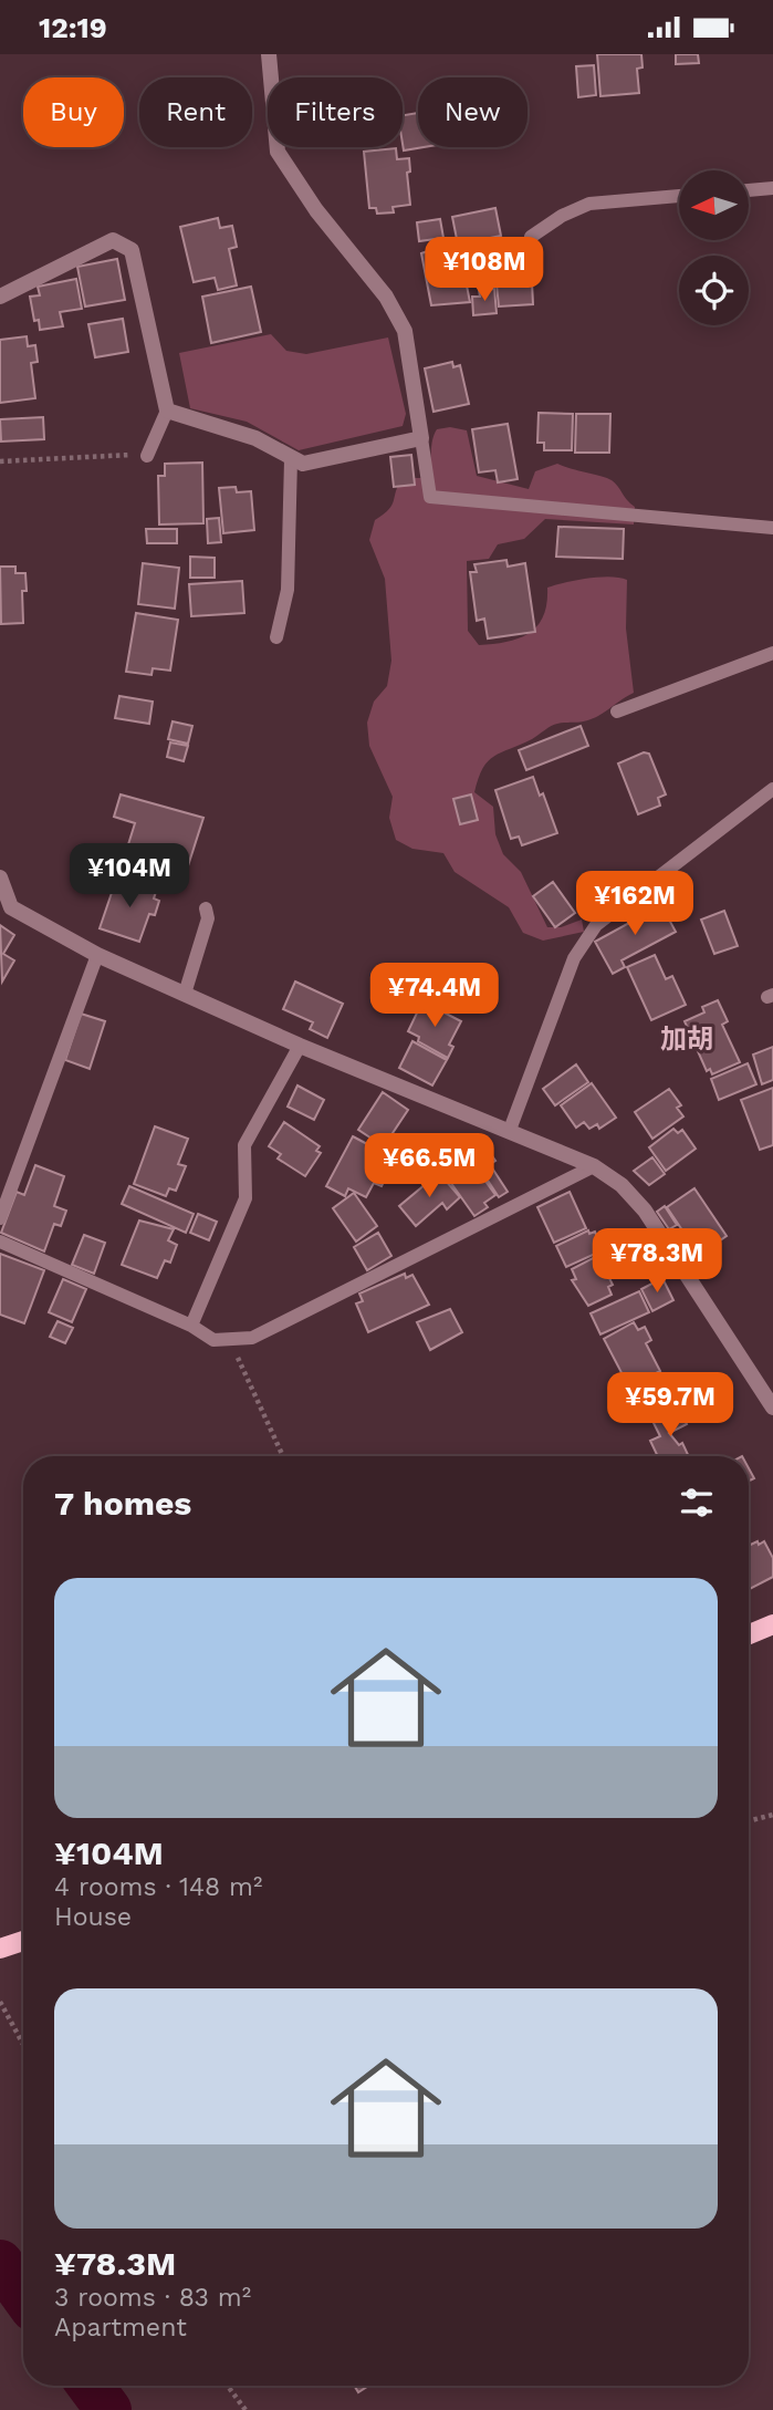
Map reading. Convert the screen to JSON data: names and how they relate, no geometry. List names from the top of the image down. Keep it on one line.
{"districts":["加胡"],"north":"left","page":{"status":"12:19","chip":["Buy","Rent","Filters","New"],"price":["¥108M","¥104M","¥162M","¥74.4M","¥66.5M","¥78.3M","¥59.7M"],"heading":"7 homes","list":[{"name":"¥104M","note":"4 rooms · 148 m² · House"},{"name":"¥78.3M","note":"3 rooms · 83 m² · Apartment"}]}}
